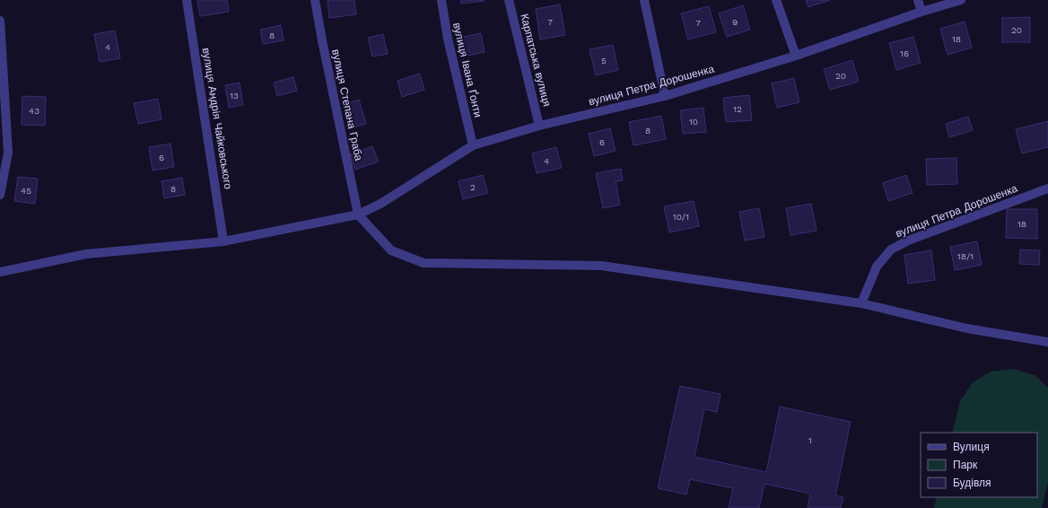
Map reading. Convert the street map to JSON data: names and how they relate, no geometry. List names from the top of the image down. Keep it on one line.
{"streets":{"street":["Карпатська вулиця","вулиця Івана Ґонти","вулиця Петра Дорошенка","вулиця Степана Граба","вулиця Андрія Чайковського"]},"crossings":[["Карпатська вулиця","вулиця Петра Дорошенка"],["вулиця Івана Ґонти","вулиця Петра Дорошенка"],["вулиця Петра Дорошенка","вулиця Степана Граба"],["вулиця Петра Дорошенка","вулиця Андрія Чайковського"]],"house_numbers":["7","9","7","20","8","18","4","16","5","20","13","12","43","10","8","6","6","4","2","8","45","10/1","18","18/1","1"],"legend":["Вулиця","Парк","Будівля"]}
